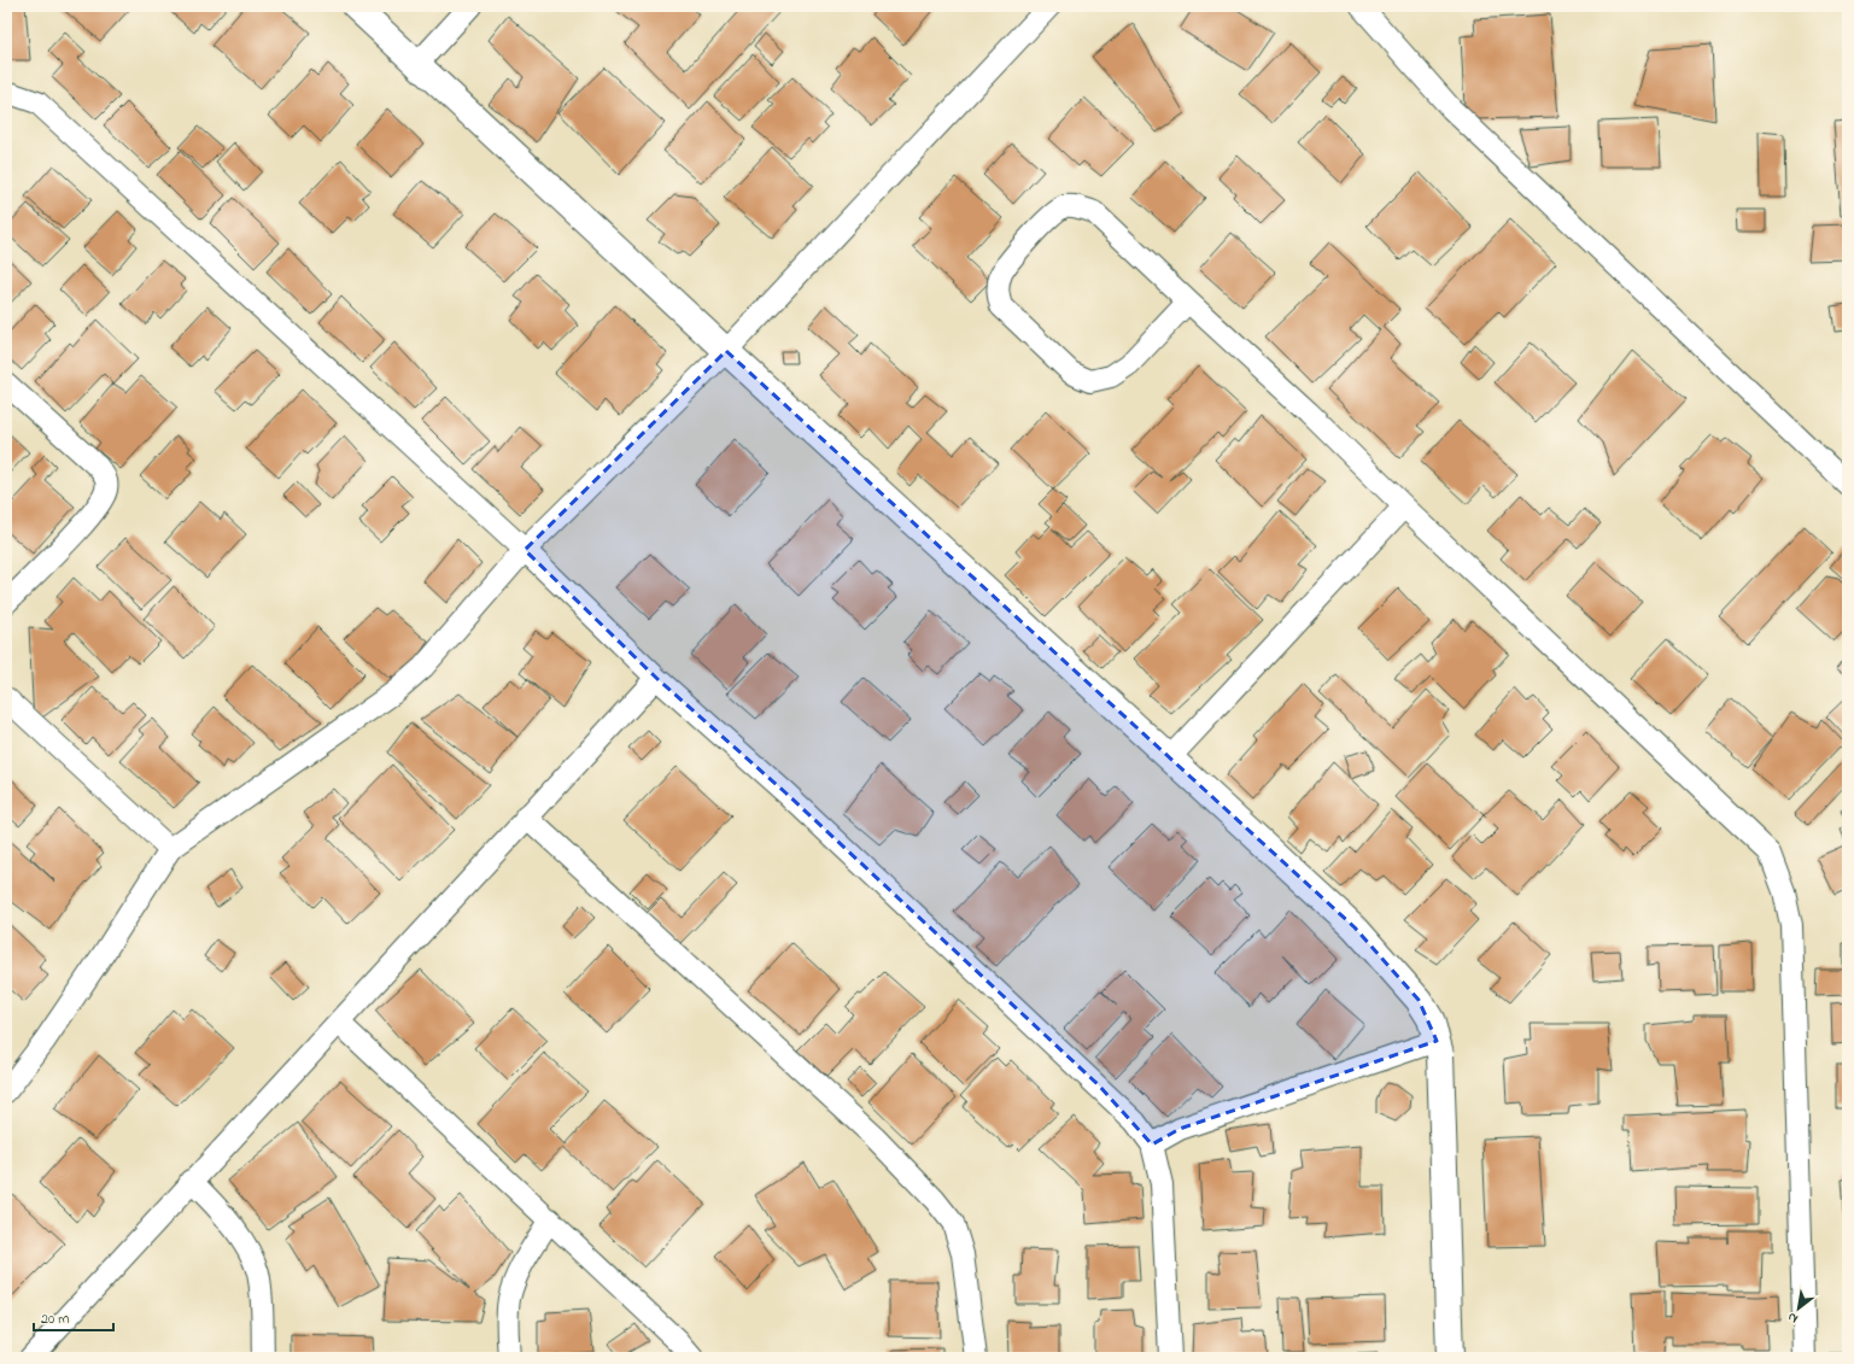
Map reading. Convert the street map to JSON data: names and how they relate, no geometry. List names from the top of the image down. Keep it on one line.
{"scale_bar":"20 m","north":"bottom left"}
